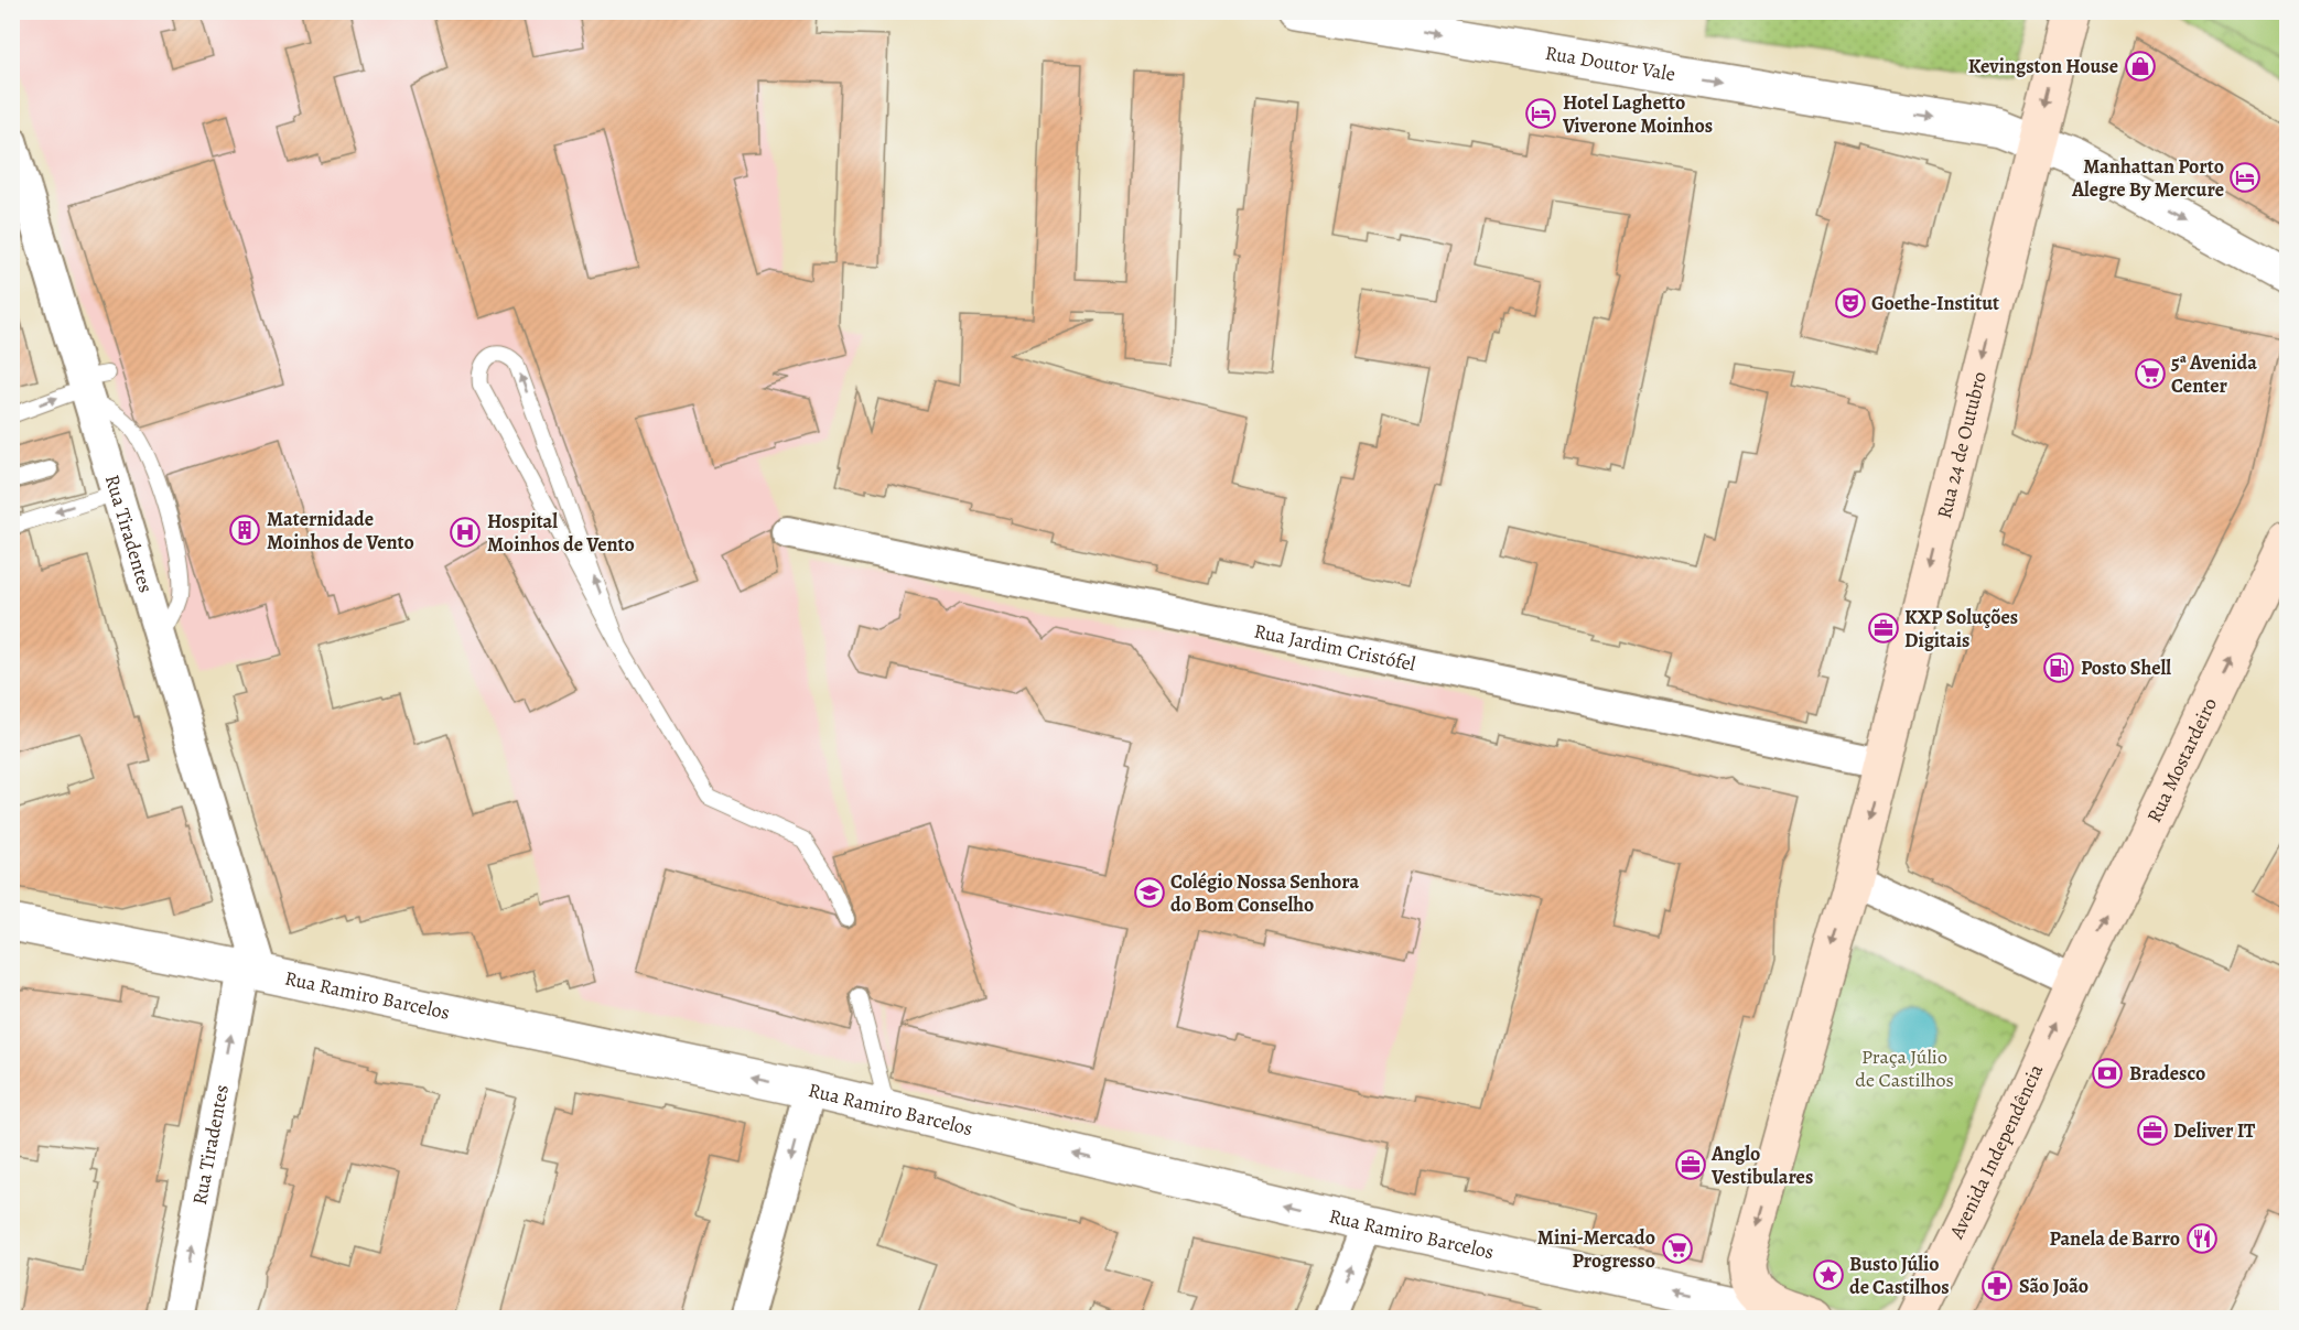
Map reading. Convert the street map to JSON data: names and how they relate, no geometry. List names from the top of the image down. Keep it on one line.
{"streets":{"main road":["Rua 24 de Outubro","Rua Mostardeiro","Avenida Independência"],"street":["Rua Doutor Vale","Rua Tiradentes","Rua Jardim Cristófel","Rua Ramiro Barcelos"]},"crossings":[["Rua Doutor Vale","Rua 24 de Outubro"],["Rua 24 de Outubro","Rua Jardim Cristófel"],["Rua Tiradentes","Rua Ramiro Barcelos"],["Rua Mostardeiro","Avenida Independência"]],"one_way":["Rua Doutor Vale","Rua 24 de Outubro","Rua Mostardeiro","Rua Ramiro Barcelos"],"parks":["Praça Júlio de Castilhos"],"places":{"shop":["Kevingston House"],"hotel":["Hotel Laghetto Viverone Moinhos","Manhattan Porto Alegre By Mercure"],"theatre":["Goethe-Institut"],"supermarket":["5ª Avenida Center","Mini-Mercado Progresso"],"building":["Maternidade Moinhos de Vento"],"hospital":["Hospital Moinhos de Vento"],"office":["KXP Soluções Digitais","Deliver IT","Anglo Vestibulares"],"fuel station":["Posto Shell"],"school or university":["Colégio Nossa Senhora do Bom Conselho"],"bank":["Bradesco"],"restaurant":["Panela de Barro"],"place":["Busto Júlio de Castilhos"],"pharmacy":["São João"]}}
